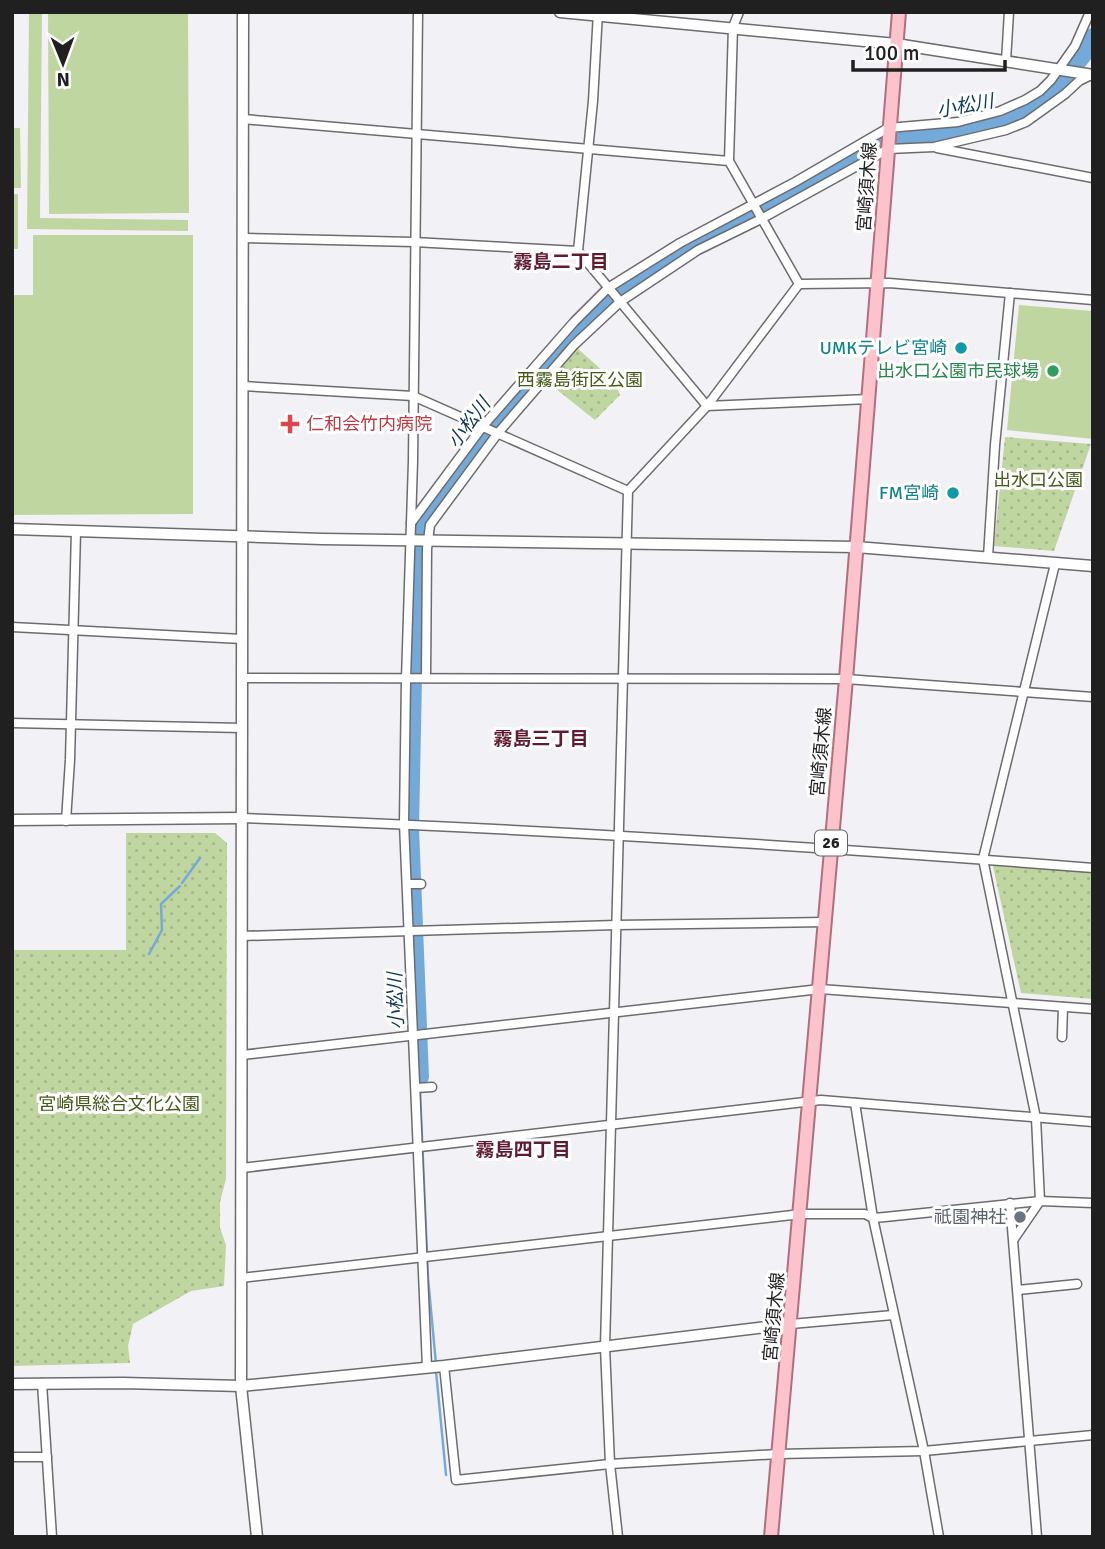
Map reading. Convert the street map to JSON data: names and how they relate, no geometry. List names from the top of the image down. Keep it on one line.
{"streets":{"main road":["宮崎須木線","26"]},"districts":["霧島二丁目","霧島三丁目","霧島四丁目"],"water":["小松川"],"parks":["西霧島街区公園","出水口公園","宮崎県総合文化公園"],"places":{"other":["UMKテレビ宮崎","出水口公園市民球場","FM宮崎","祇園神社"],"health":["仁和会竹内病院"]},"scale_bar":"100 m","north":"bottom"}
